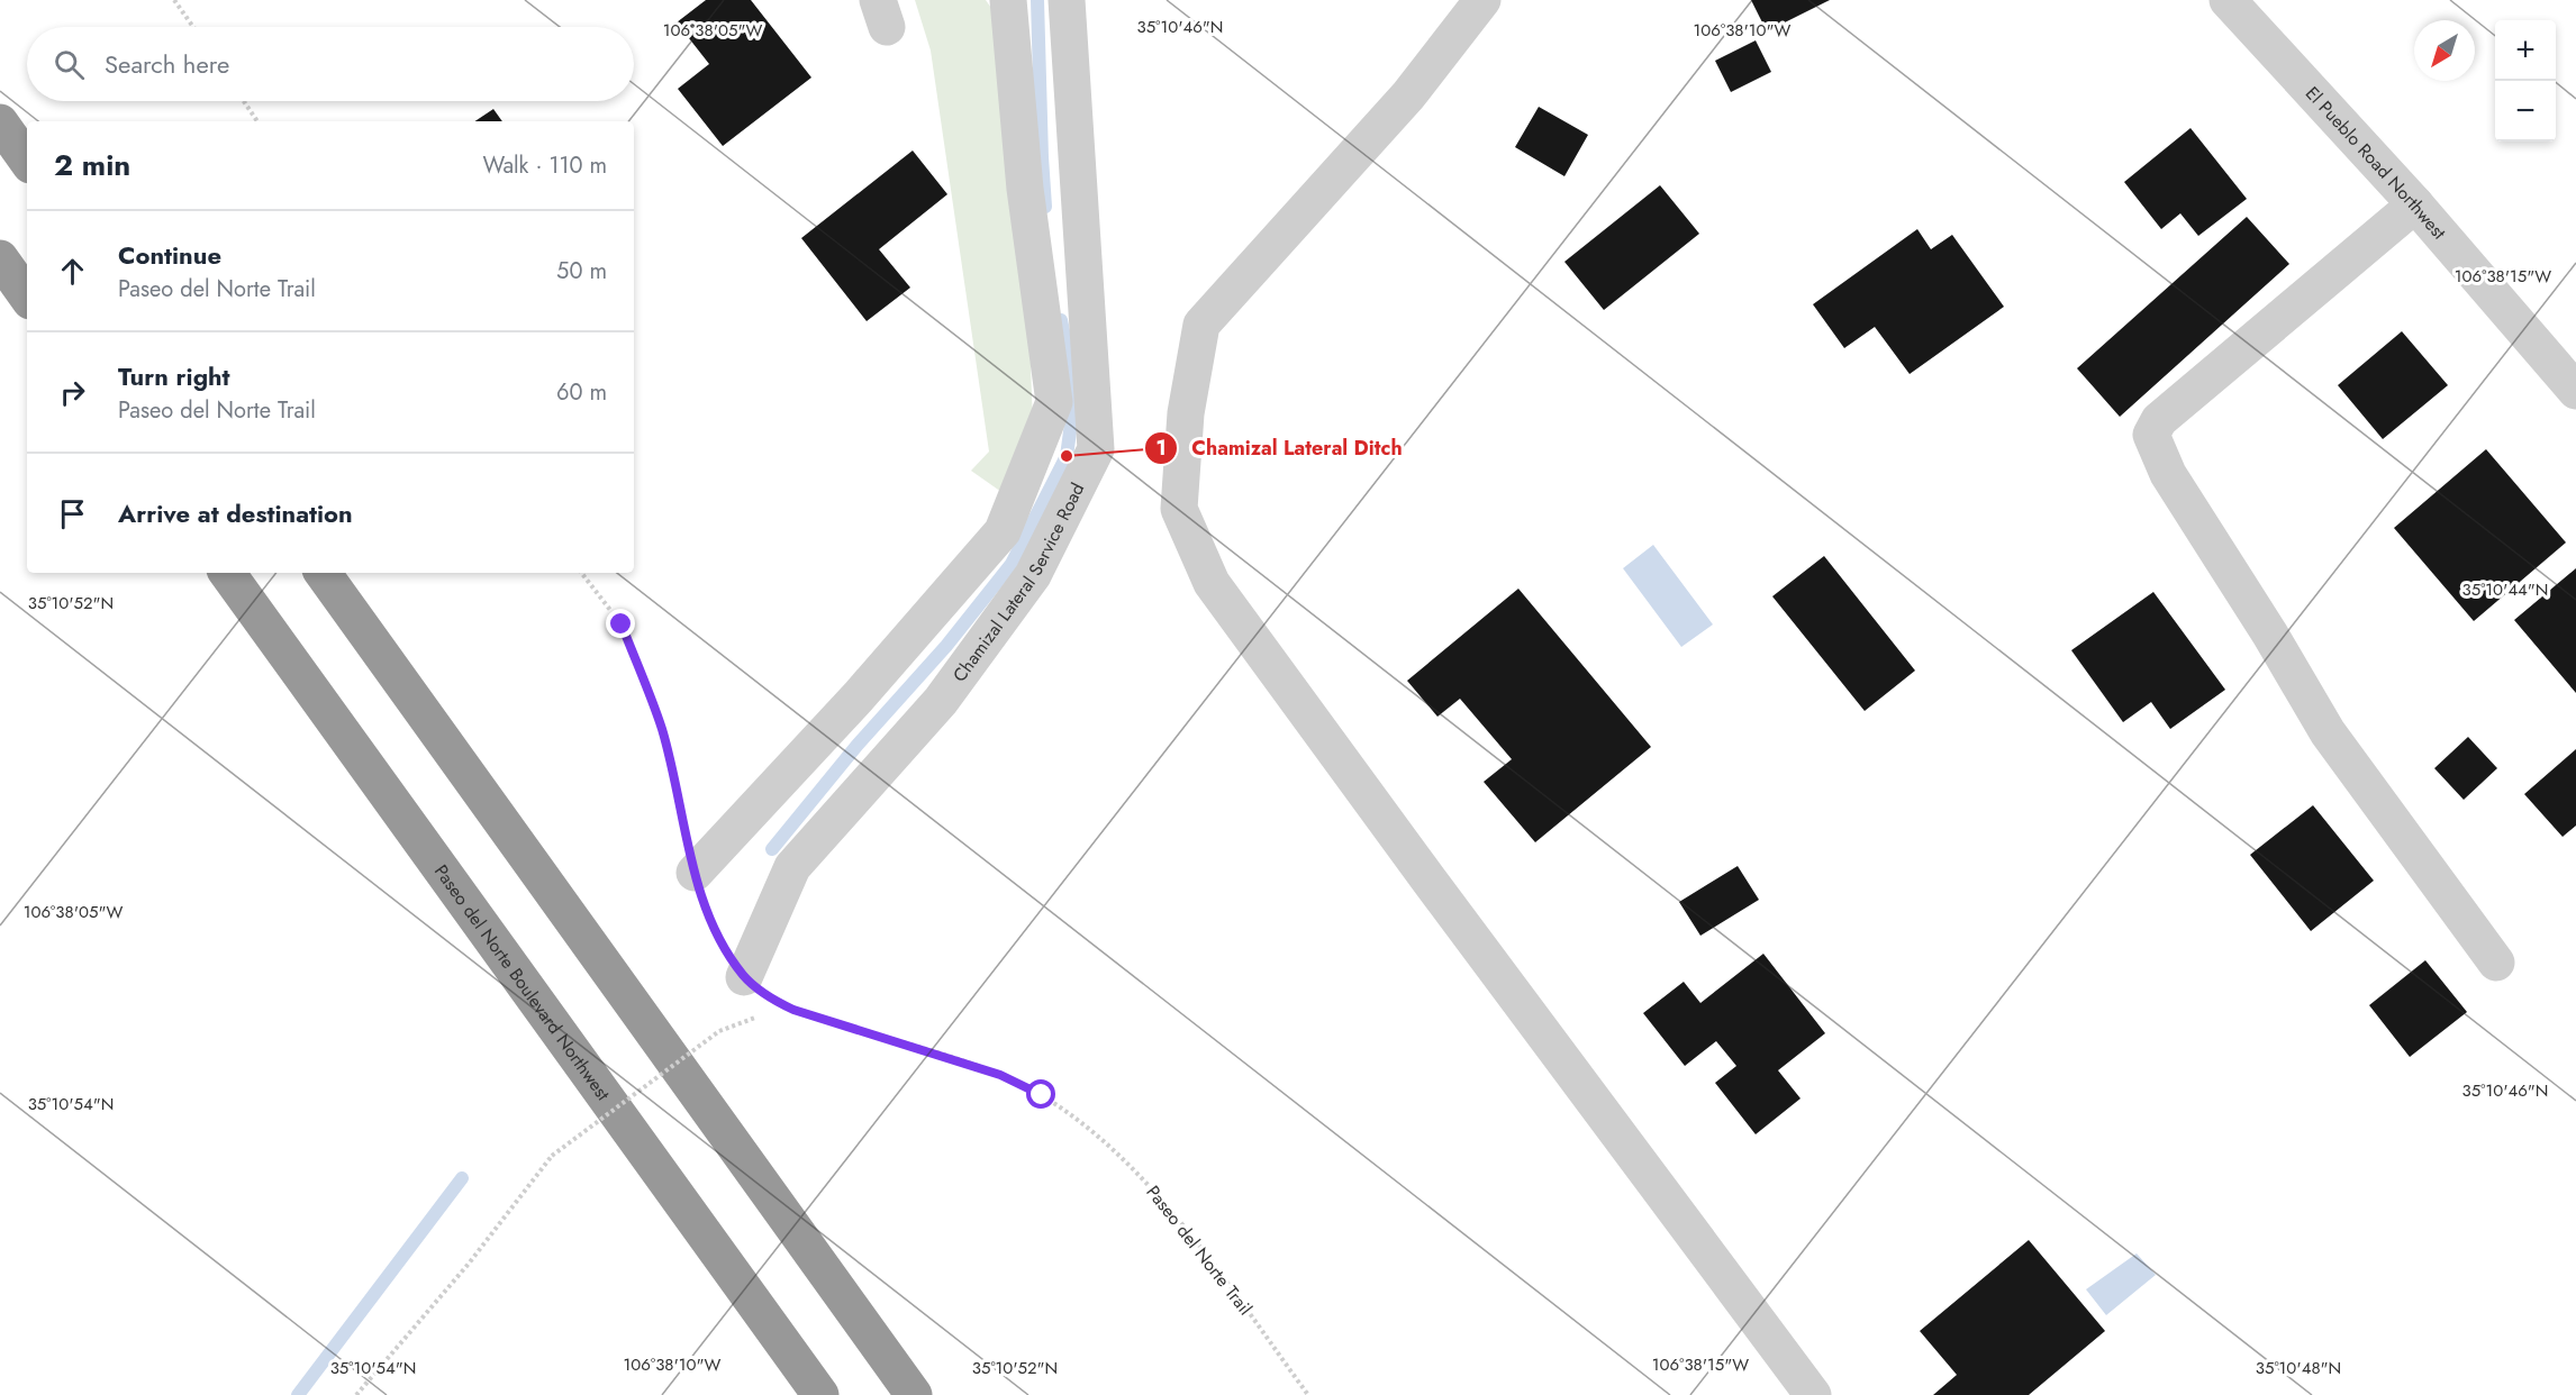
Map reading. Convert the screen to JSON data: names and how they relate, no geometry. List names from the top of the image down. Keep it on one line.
{"streets":{"highway":["Paseo del Norte Boulevard Northwest"],"street":["El Pueblo Road Northwest","Chamizal Lateral Service Road"],"path":["Paseo del Norte Trail"]},"crossings":[["Chamizal Lateral Service Road","Paseo del Norte Trail"]],"places":["Chamizal Lateral Ditch"],"north":"bottom left","page":{"map_buttons":["+","−"],"search":"Search here","heading":["2 min","Walk · 110 m"],"list":[["Continue","Paseo del Norte Trail","50 m"],["Turn right","Paseo del Norte Trail","60 m"],"Arrive at destination"]},"coordinates":["35°10'46\"N","106°38'05\"W","106°38'10\"W","106°38'15\"W","35°10'44\"N","35°10'52\"N","35°10'54\"N","35°10'48\"N"]}
